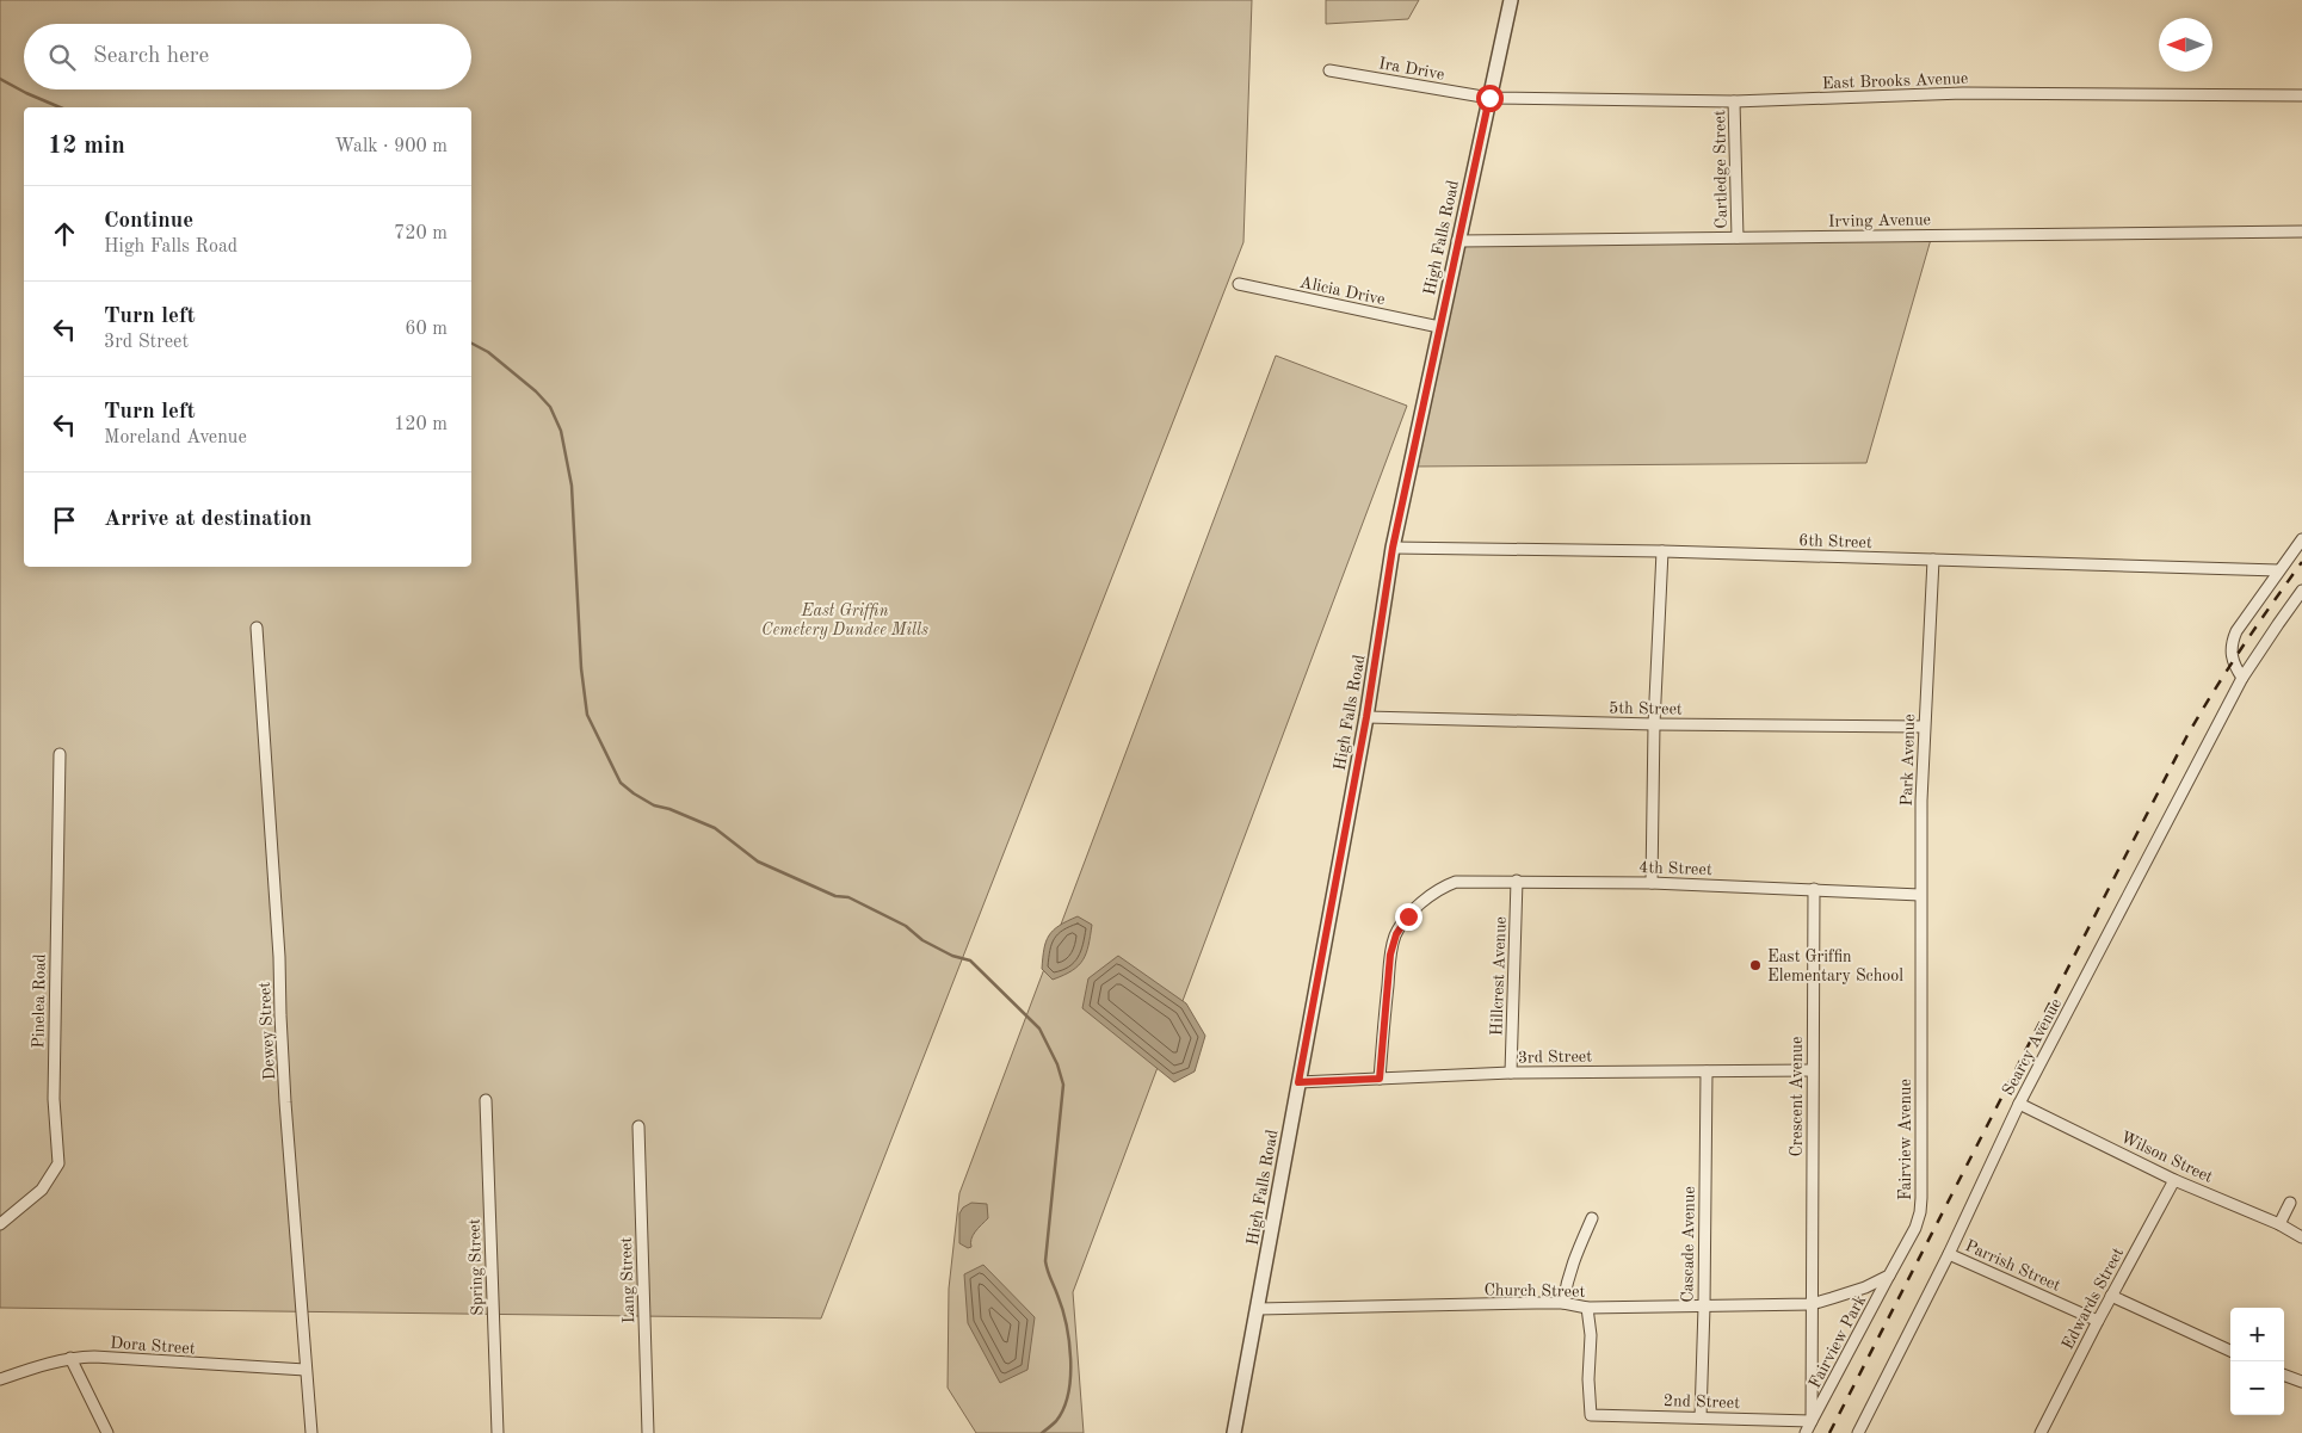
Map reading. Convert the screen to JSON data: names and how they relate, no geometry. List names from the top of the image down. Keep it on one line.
{"streets":{"street":["Ira Drive","East Brooks Avenue","Cartledge Street","Irving Avenue","High Falls Road","Alicia Drive","6th Street","5th Street","Park Avenue","4th Street","Hillcrest Avenue","Pinelea Road","Dewey Street","Searcy Avenue","3rd Street","Crescent Avenue","Fairview Avenue","Wilson Street","Cascade Avenue","Parrish Street","Spring Street","Lang Street","Church Street","Edwards Street","Fairview Park","Dora Street","2nd Street"]},"crossings":[["Ira Drive","East Brooks Avenue"],["Ira Drive","High Falls Road"],["East Brooks Avenue","Cartledge Street"],["East Brooks Avenue","High Falls Road"],["Cartledge Street","Irving Avenue"],["Irving Avenue","High Falls Road"],["High Falls Road","Alicia Drive"],["High Falls Road","6th Street"],["High Falls Road","5th Street"],["High Falls Road","3rd Street"],["High Falls Road","Church Street"],["6th Street","Park Avenue"],["5th Street","Park Avenue"],["Park Avenue","4th Street"],["Park Avenue","Fairview Avenue"],["4th Street","Hillcrest Avenue"],["4th Street","3rd Street"],["4th Street","Crescent Avenue"],["Hillcrest Avenue","3rd Street"],["Dewey Street","Dora Street"],["Searcy Avenue","Wilson Street"],["Searcy Avenue","Parrish Street"],["3rd Street","Crescent Avenue"],["3rd Street","Cascade Avenue"],["Crescent Avenue","Church Street"],["Fairview Avenue","Fairview Park"],["Wilson Street","Edwards Street"],["Cascade Avenue","Church Street"],["Cascade Avenue","2nd Street"],["Parrish Street","Edwards Street"],["Church Street","2nd Street"],["Fairview Park","2nd Street"]],"parks":["East Griffin Cemetery Dundee Mills"],"places":["East Griffin Elementary School"],"north":"left","page":{"search":"Search here","heading":["12 min","Walk · 900 m"],"list":[["Continue","High Falls Road","720 m"],["Turn left","3rd Street","60 m"],["Turn left","Moreland Avenue","120 m"],"Arrive at destination"],"map_buttons":["+","−"]}}
